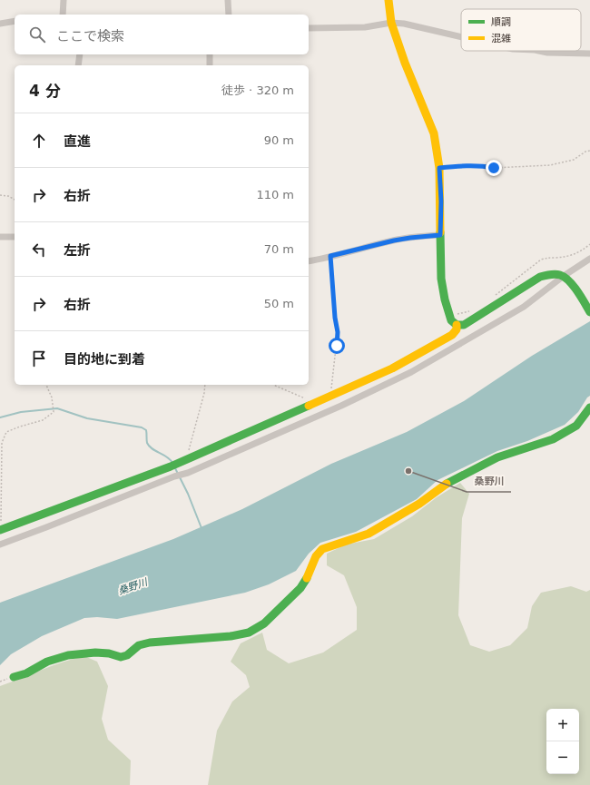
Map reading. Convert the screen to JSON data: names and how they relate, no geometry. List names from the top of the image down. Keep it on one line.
{"water":["桑野川"],"places":["桑野川"],"legend":["順調","混雑"],"page":{"search":"ここで検索","heading":["4 分","徒歩 · 320 m"],"list":[["直進","90 m"],["右折","110 m"],["左折","70 m"],["右折","50 m"],"目的地に到着"],"map_buttons":["+","−"]}}
